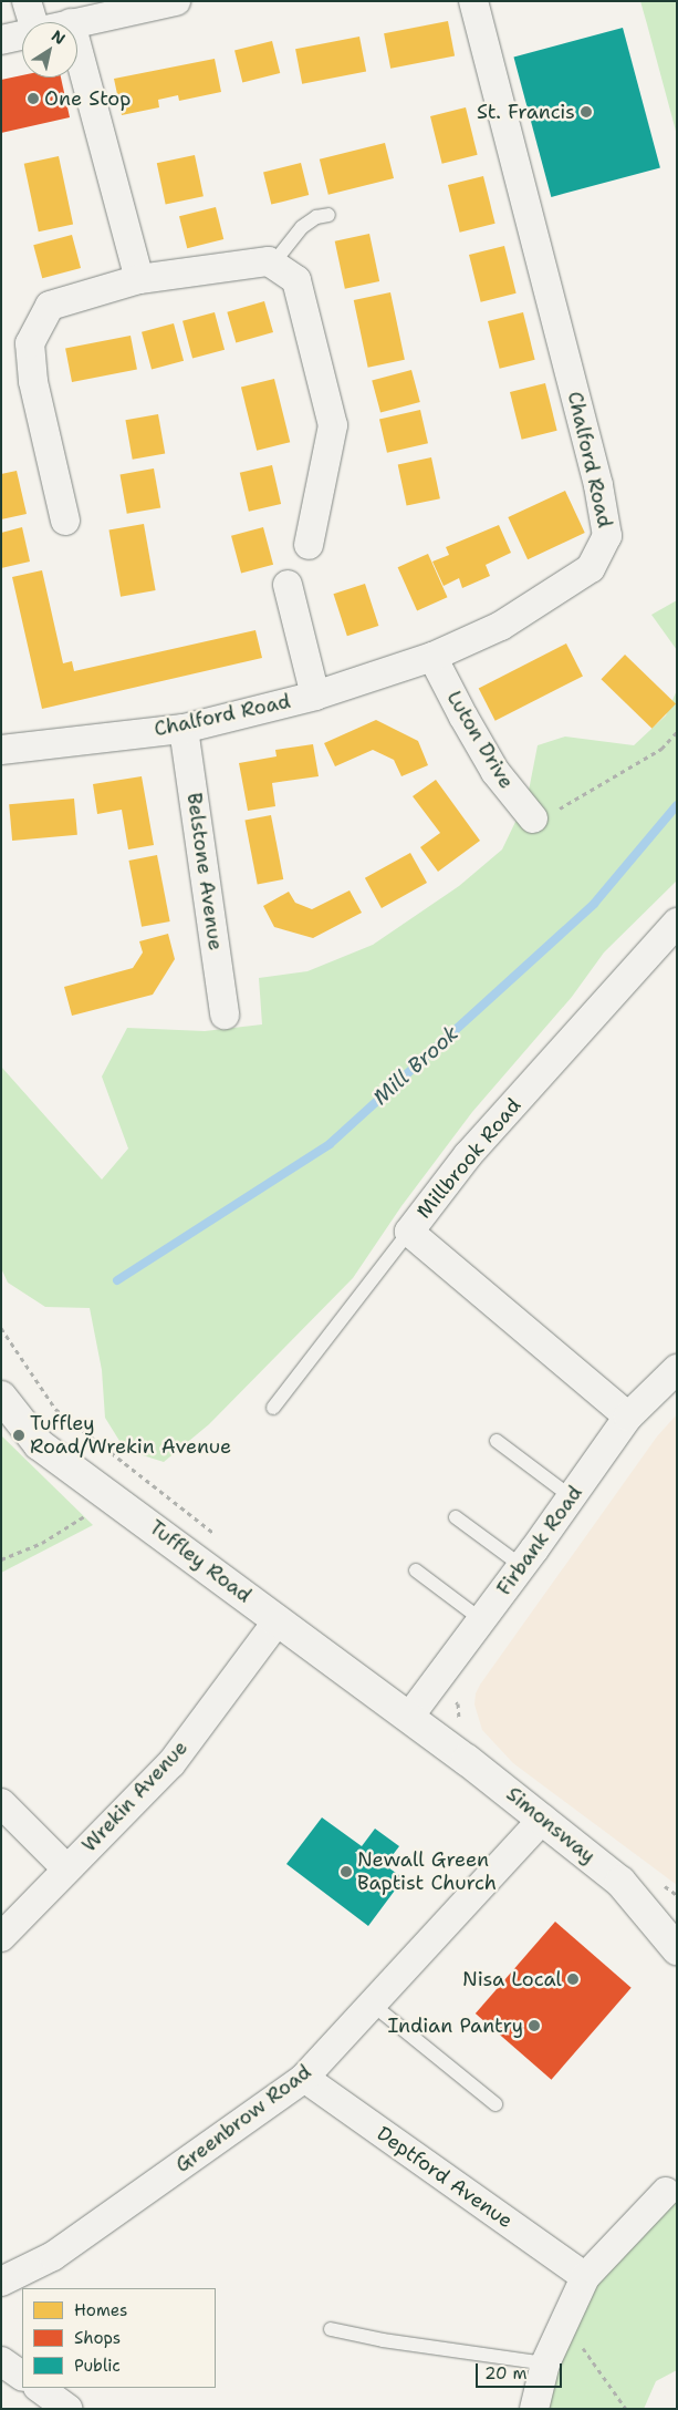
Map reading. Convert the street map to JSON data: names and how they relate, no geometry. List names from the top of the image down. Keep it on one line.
{"streets":{"street":["Chalford Road","Luton Drive","Belstone Avenue","Millbrook Road","Firbank Road","Tuffley Road","Wrekin Avenue","Simonsway","Greenbrow Road","Deptford Avenue"]},"crossings":[["Chalford Road","Luton Drive"],["Chalford Road","Belstone Avenue"],["Millbrook Road","Firbank Road"],["Firbank Road","Tuffley Road"],["Firbank Road","Simonsway"],["Tuffley Road","Wrekin Avenue"],["Tuffley Road","Simonsway"],["Simonsway","Greenbrow Road"],["Greenbrow Road","Deptford Avenue"]],"water":["Mill Brook"],"places":["One Stop","St. Francis","Tuffley Road/Wrekin Avenue","Newall Green Baptist Church","Nisa Local","Indian Pantry"],"legend":["Homes","Shops","Public"],"scale_bar":"20 m","north":"top right"}
